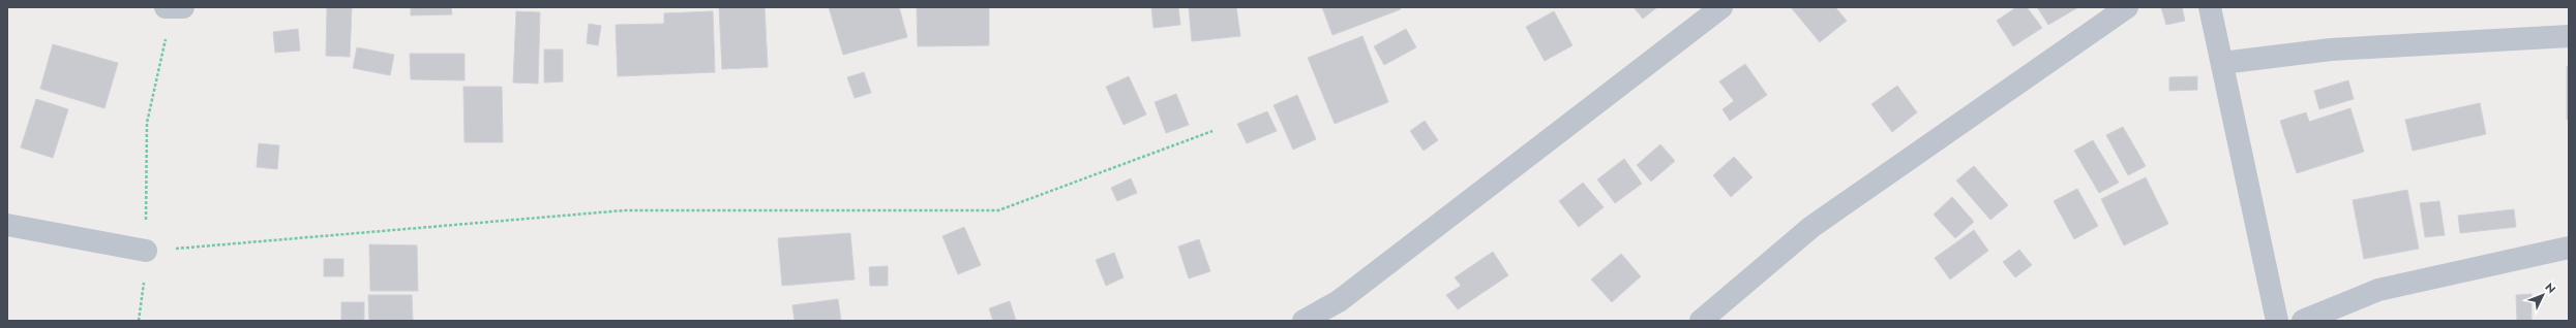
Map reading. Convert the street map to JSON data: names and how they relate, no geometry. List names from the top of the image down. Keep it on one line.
{"north":"top right"}
